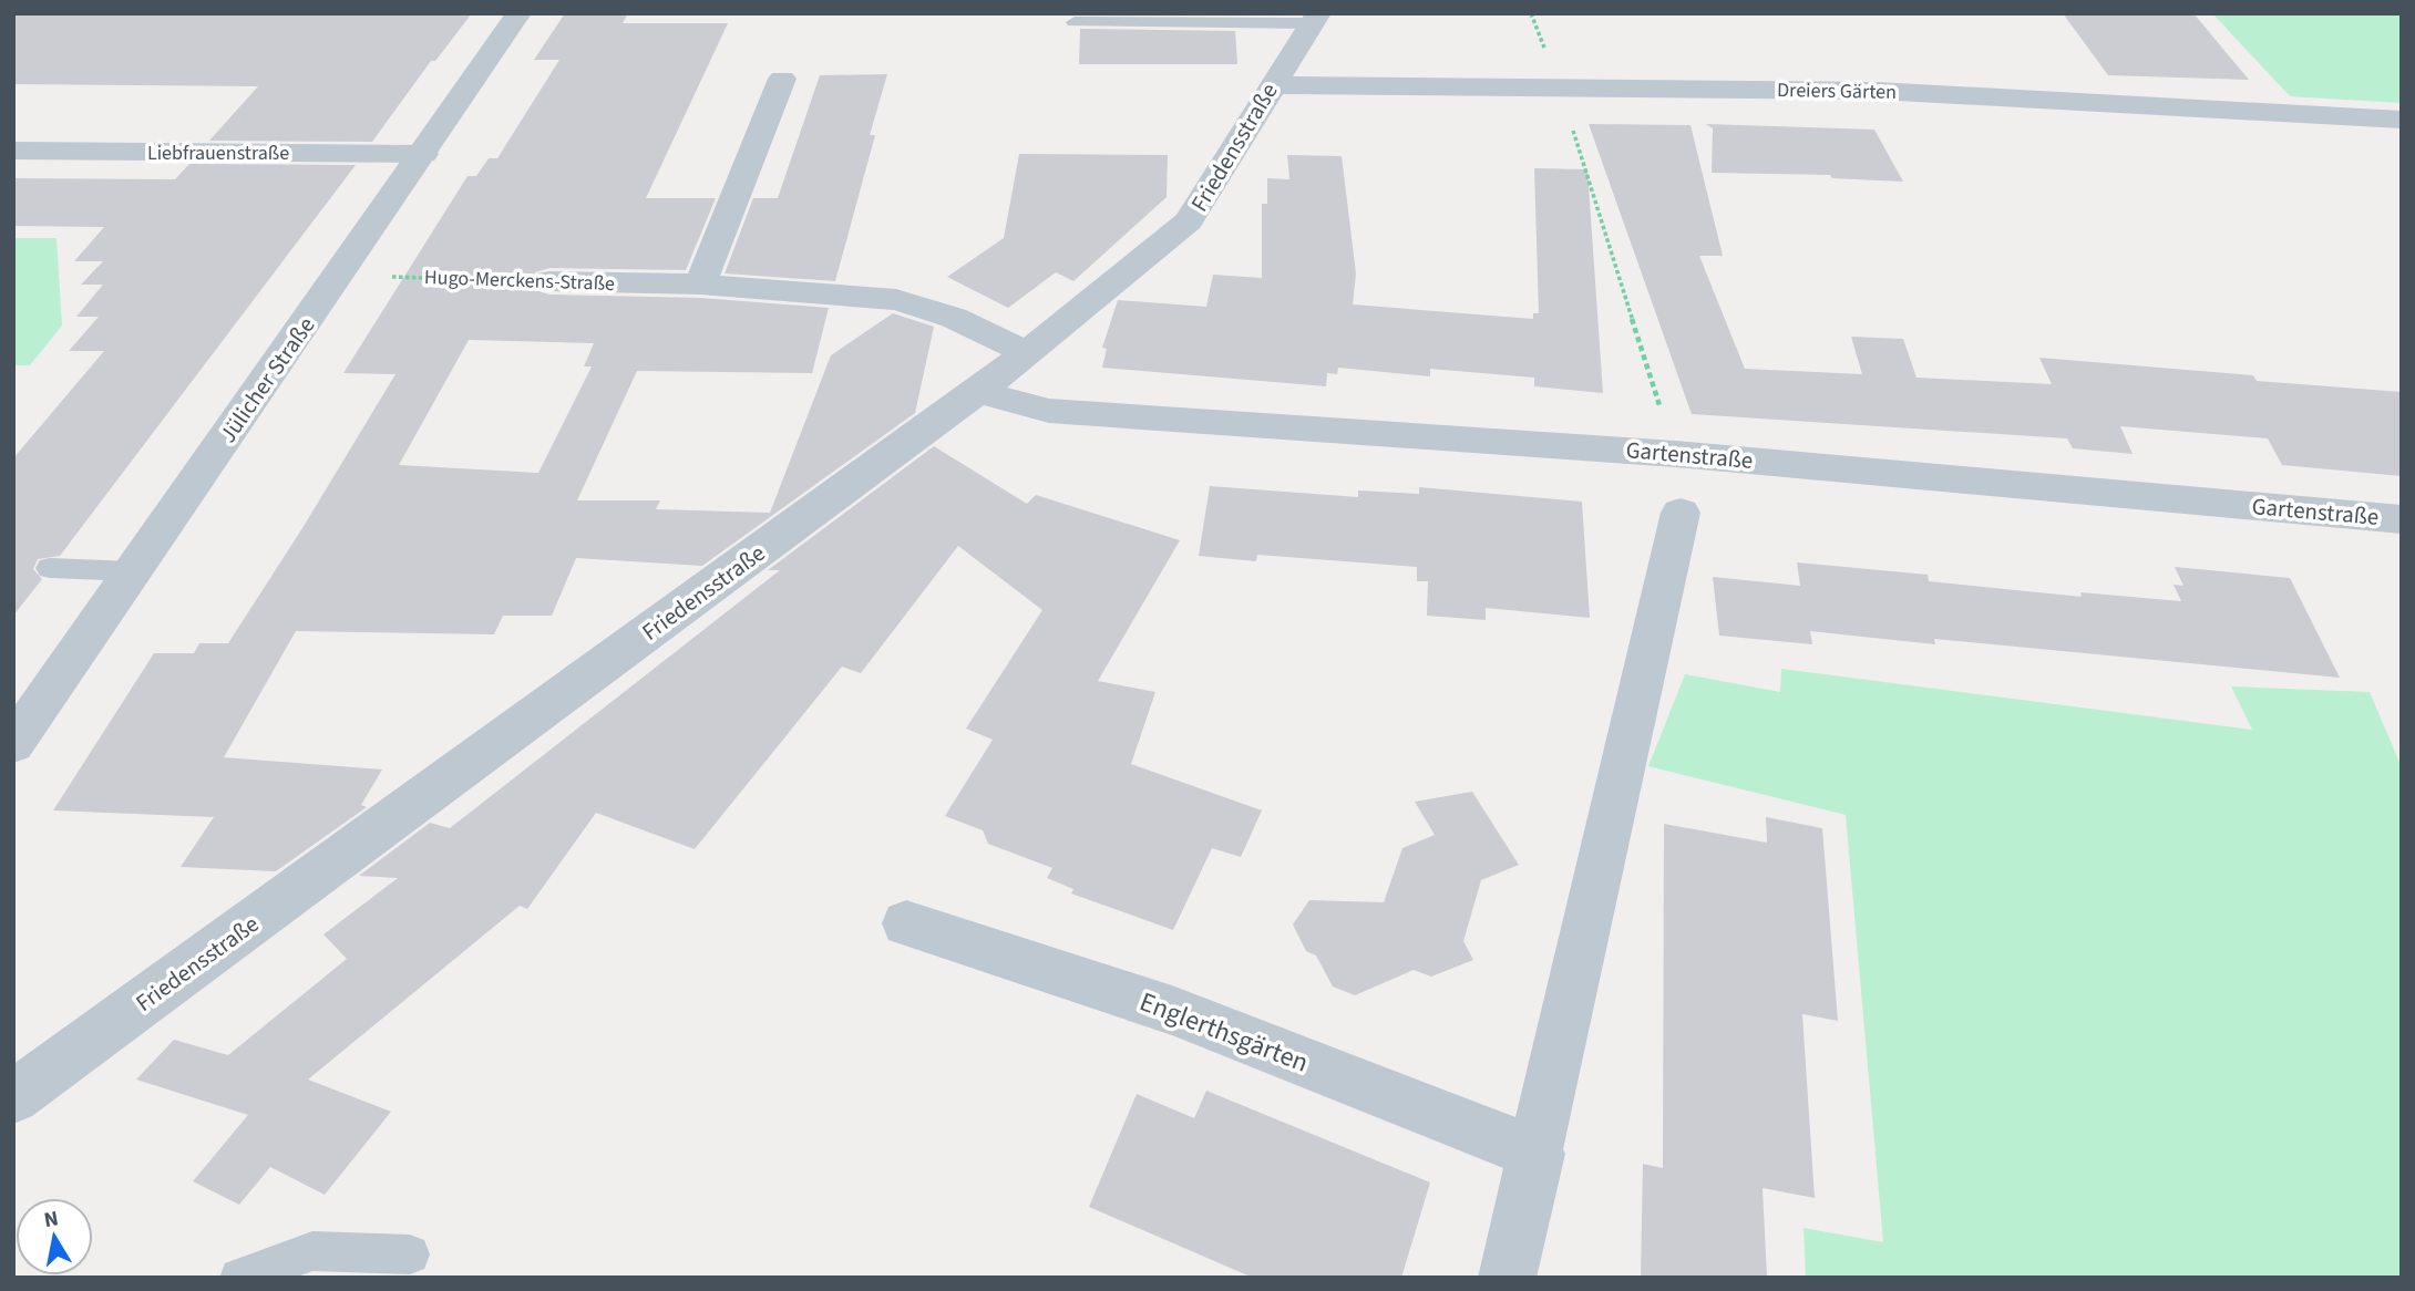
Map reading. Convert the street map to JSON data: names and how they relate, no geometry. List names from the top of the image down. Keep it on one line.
{"streets":{"street":["Dreiers Gärten","Friedensstraße","Liebfrauenstraße","Hugo-Merckens-Straße","Jülicher Straße","Gartenstraße","Englerthsgärten"]},"crossings":[["Dreiers Gärten","Friedensstraße"],["Friedensstraße","Hugo-Merckens-Straße"],["Friedensstraße","Gartenstraße"],["Liebfrauenstraße","Jülicher Straße"],["Hugo-Merckens-Straße","Jülicher Straße"]],"north":"top"}
